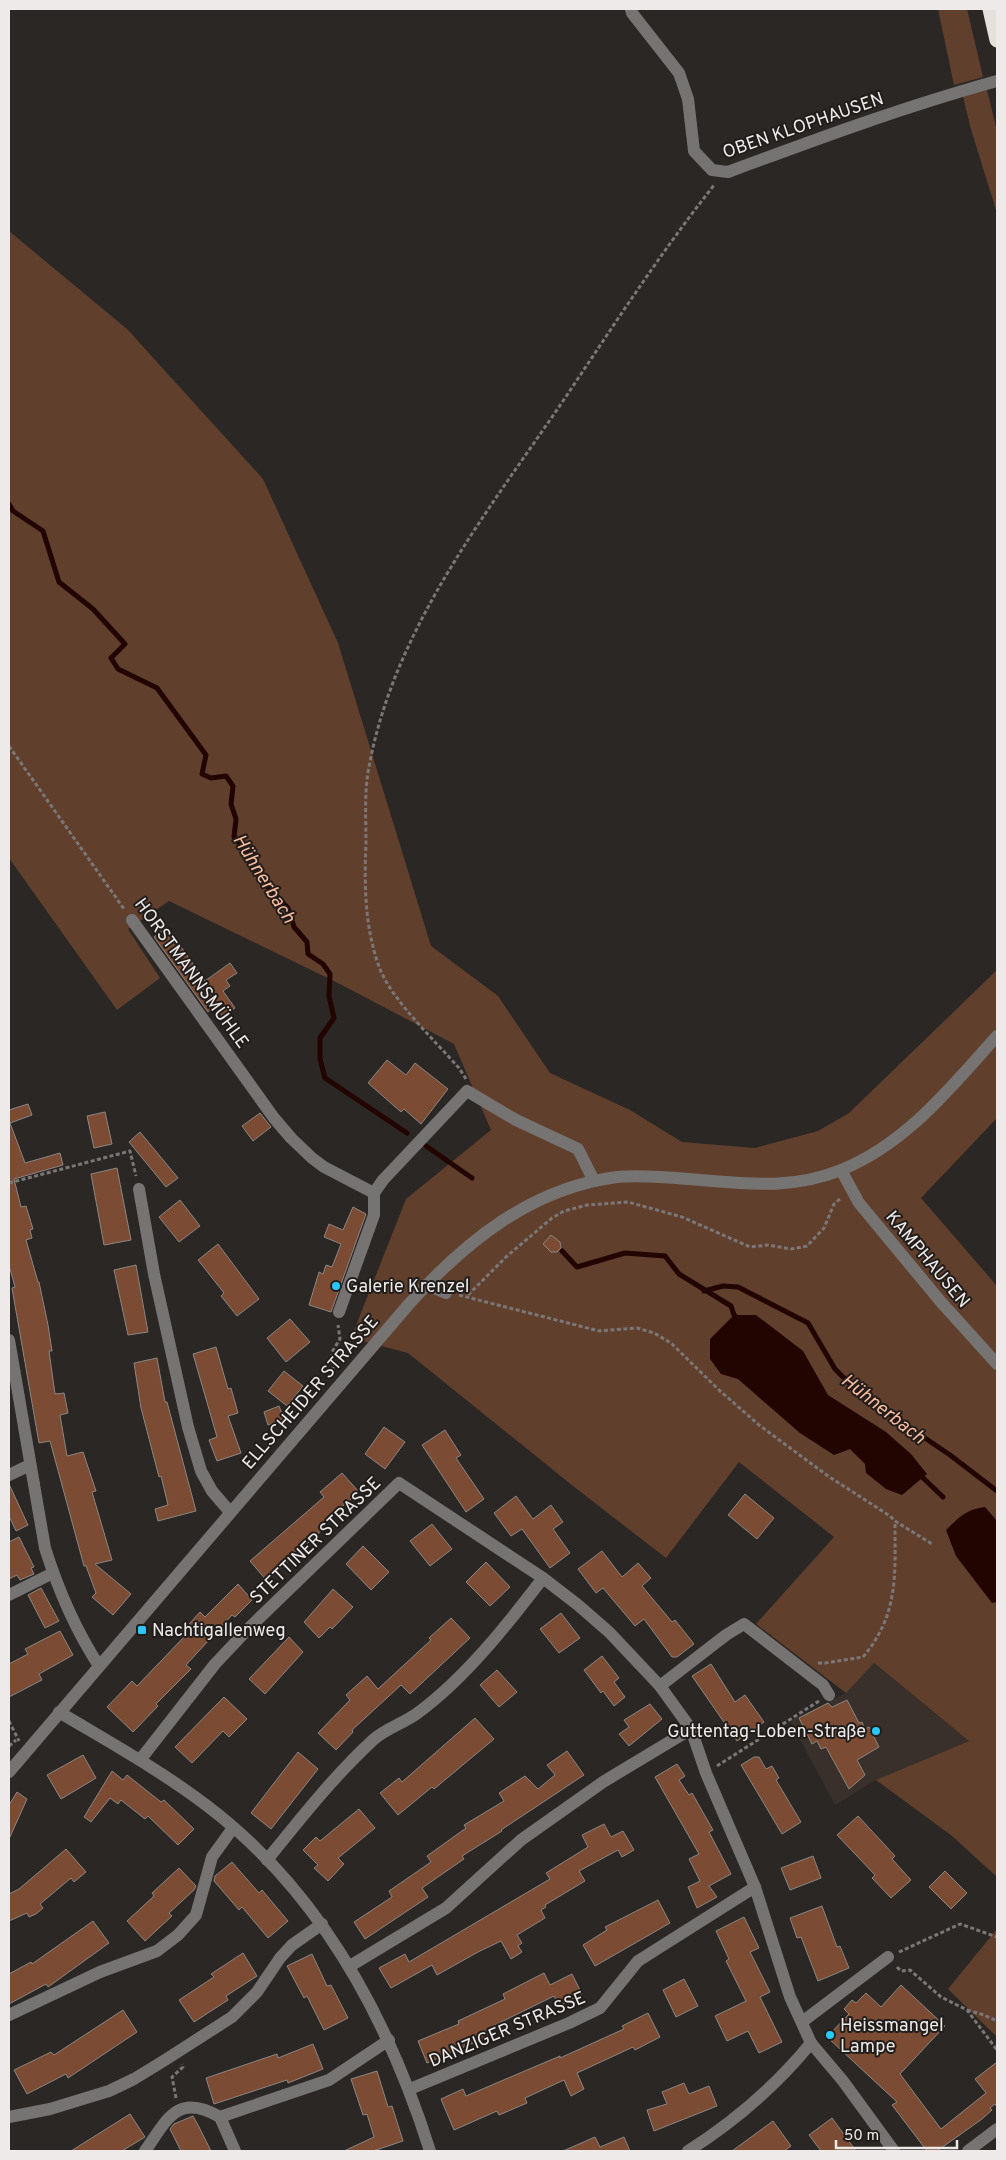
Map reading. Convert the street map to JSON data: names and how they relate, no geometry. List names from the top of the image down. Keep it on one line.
{"streets":{"street":["OBEN KLOPHAUSEN","HORSTMANNSMÜHLE","KAMPHAUSEN","ELLSCHEIDER STRASSE","STETTINER STRASSE","DANZIGER STRASSE"]},"crossings":[["KAMPHAUSEN","ELLSCHEIDER STRASSE"]],"water":["Hühnerbach"],"places":{"other":["Galerie Krenzel","Guttentag-Loben-Straße","Heissmangel Lampe"],"transit":["Nachtigallenweg"]},"scale_bar":"50 m"}
